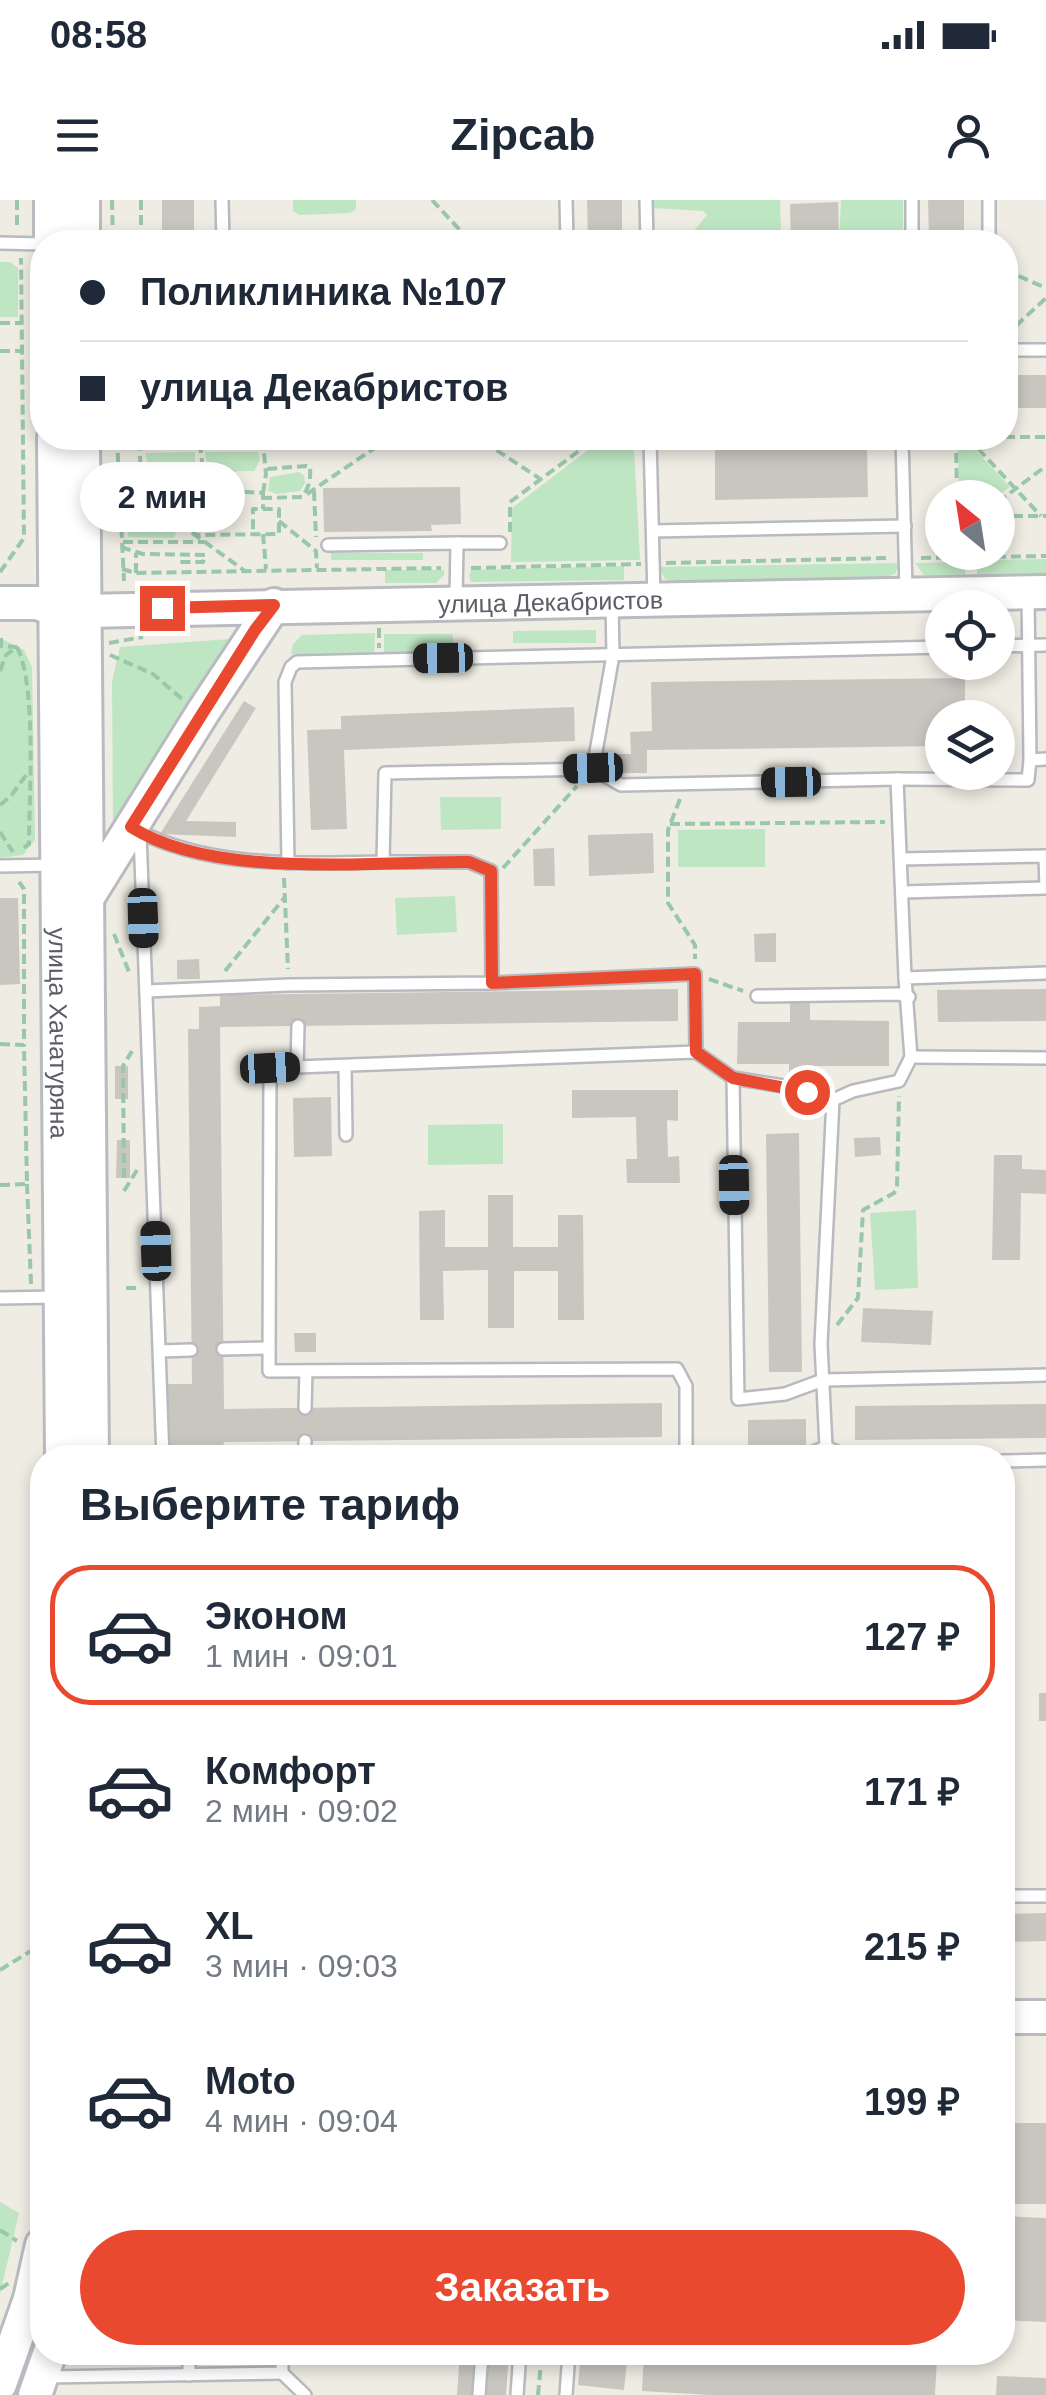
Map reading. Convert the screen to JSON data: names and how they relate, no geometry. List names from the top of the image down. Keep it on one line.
{"streets":{"main road":["улица Декабристов","улица Хачатуряна"]},"crossings":[["улица Декабристов","улица Хачатуряна"]],"north":"top left","page":{"status":"08:58","header":"Zipcab","banner":["Поликлиника №107","улица Декабристов"],"bubble":"2 мин","heading":"Выберите тариф","list":[{"name":"Эконом","note":"1 мин · 09:01","value":"127 ₽"},{"name":"Комфорт","note":"2 мин · 09:02","value":"171 ₽"},{"name":"XL","note":"3 мин · 09:03","value":"215 ₽"},{"name":"Moto","note":"4 мин · 09:04","value":"199 ₽"}],"buttons":"Заказать"}}
